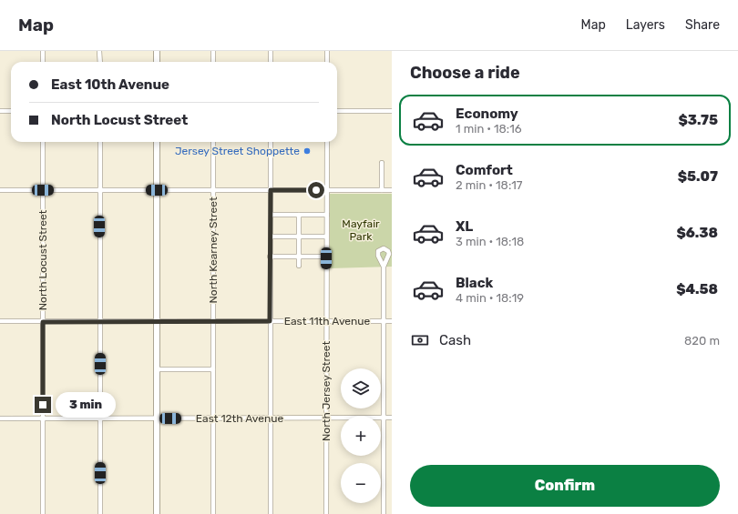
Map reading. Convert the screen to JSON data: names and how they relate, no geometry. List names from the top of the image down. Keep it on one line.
{"streets":{"street":["North Kearney Street","North Locust Street","East 11th Avenue","North Jersey Street","East 12th Avenue"]},"crossings":[["North Kearney Street","East 11th Avenue"],["North Kearney Street","East 12th Avenue"],["North Locust Street","East 11th Avenue"],["North Locust Street","East 12th Avenue"],["East 11th Avenue","North Jersey Street"],["North Jersey Street","East 12th Avenue"]],"parks":["Mayfair Park"],"places":["Jersey Street Shoppette"],"page":{"header":"Map","nav":["Map","Layers","Share"],"heading":"Choose a ride","banner":["East 10th Avenue","North Locust Street"],"list":[{"name":"Economy","note":"1 min · 18:16","value":"$3.75"},{"name":"Comfort","note":"2 min · 18:17","value":"$5.07"},{"name":"XL","note":"3 min · 18:18","value":"$6.38"},{"name":"Black","note":"4 min · 18:19","value":"$4.58"}],"pay":["Cash","820 m"],"map_buttons":["+","−"],"bubble":"3 min","buttons":"Confirm"}}
